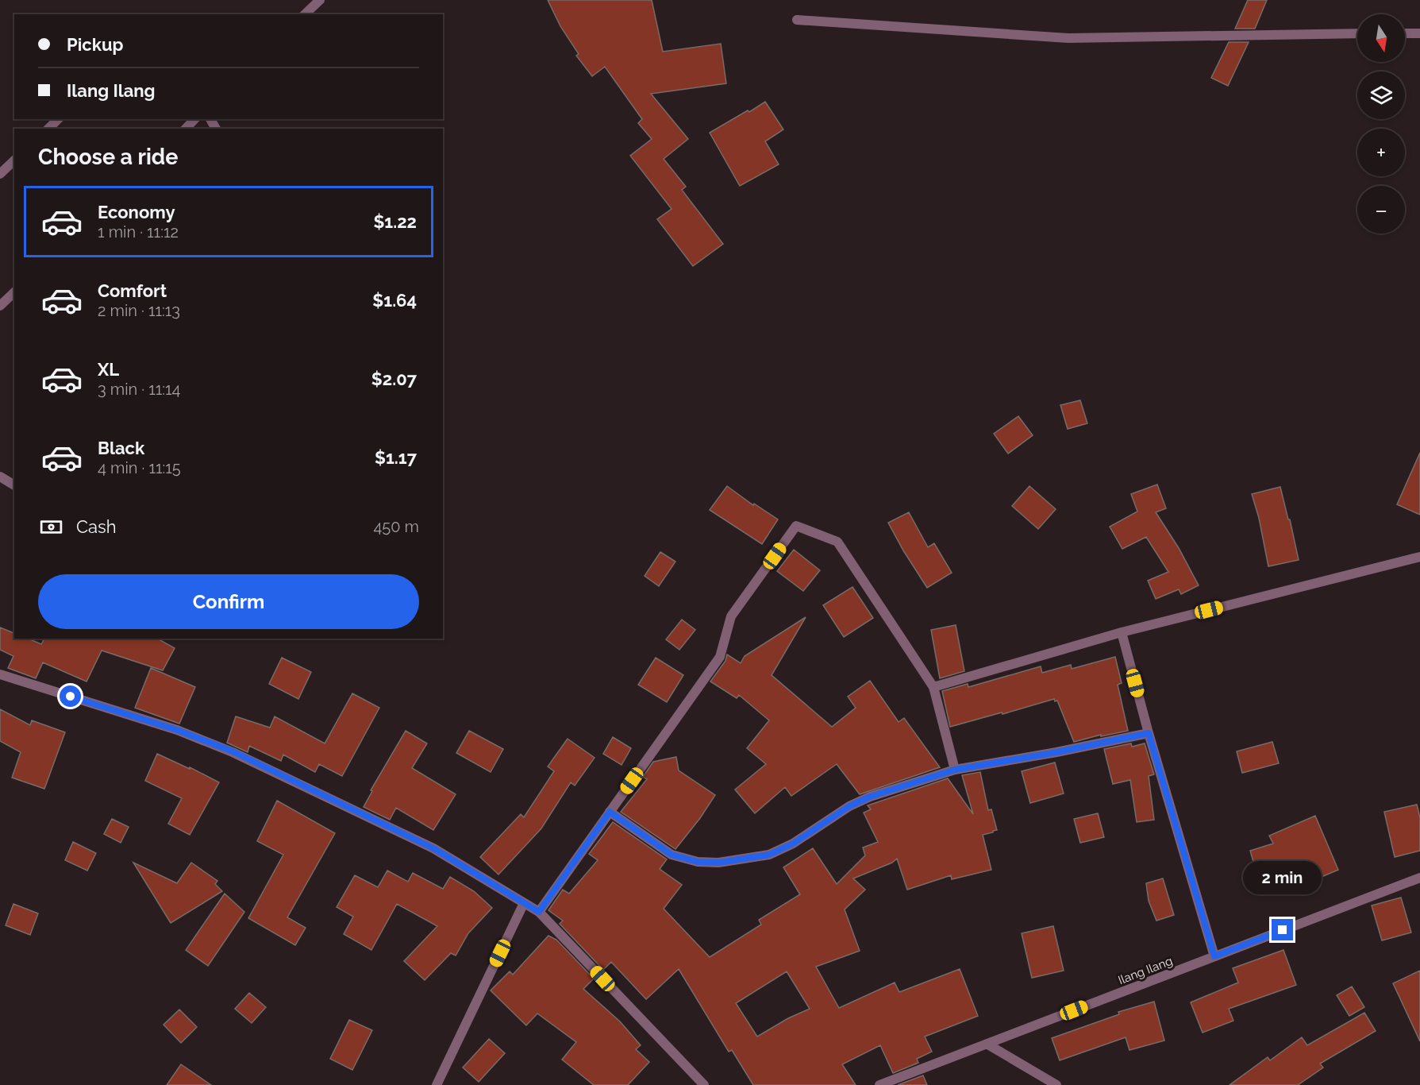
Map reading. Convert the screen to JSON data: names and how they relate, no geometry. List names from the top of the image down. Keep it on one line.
{"streets":{"street":["Ilang Ilang"]},"north":"bottom","page":{"map_buttons":["+","−"],"banner":["Pickup","Ilang Ilang"],"heading":"Choose a ride","list":[{"name":"Economy","note":"1 min · 11:12","value":"$1.22"},{"name":"Comfort","note":"2 min · 11:13","value":"$1.64"},{"name":"XL","note":"3 min · 11:14","value":"$2.07"},{"name":"Black","note":"4 min · 11:15","value":"$1.17"}],"pay":["Cash","450 m"],"buttons":"Confirm","bubble":"2 min"}}
